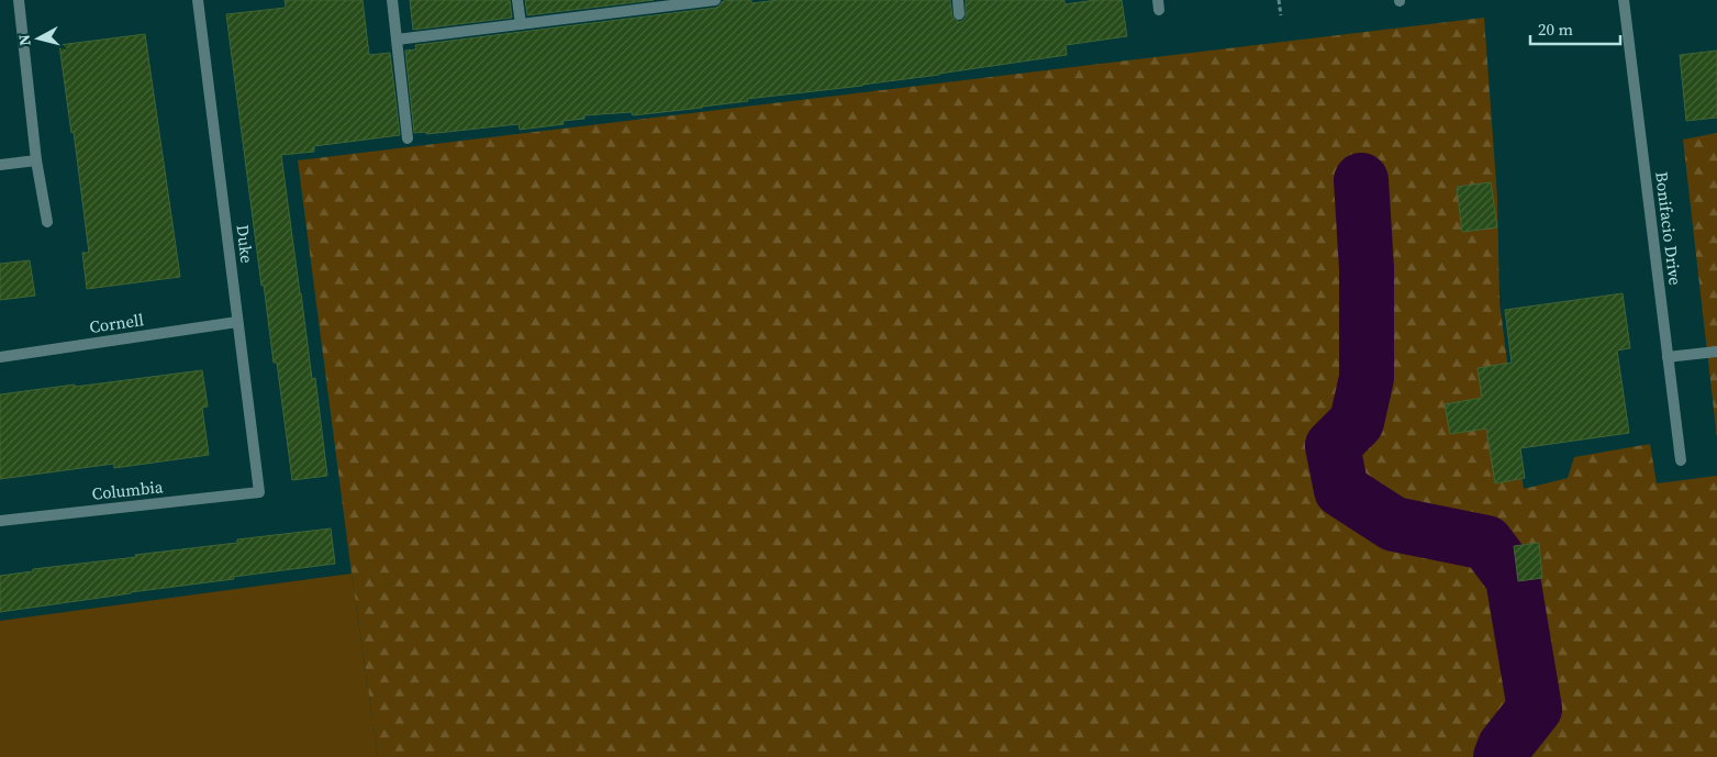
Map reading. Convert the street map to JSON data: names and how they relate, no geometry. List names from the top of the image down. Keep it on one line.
{"streets":{"street":["Bonifacio Drive","Duke","Cornell","Columbia"]},"crossings":[["Duke","Cornell"],["Duke","Columbia"]],"scale_bar":"20 m","north":"left"}
